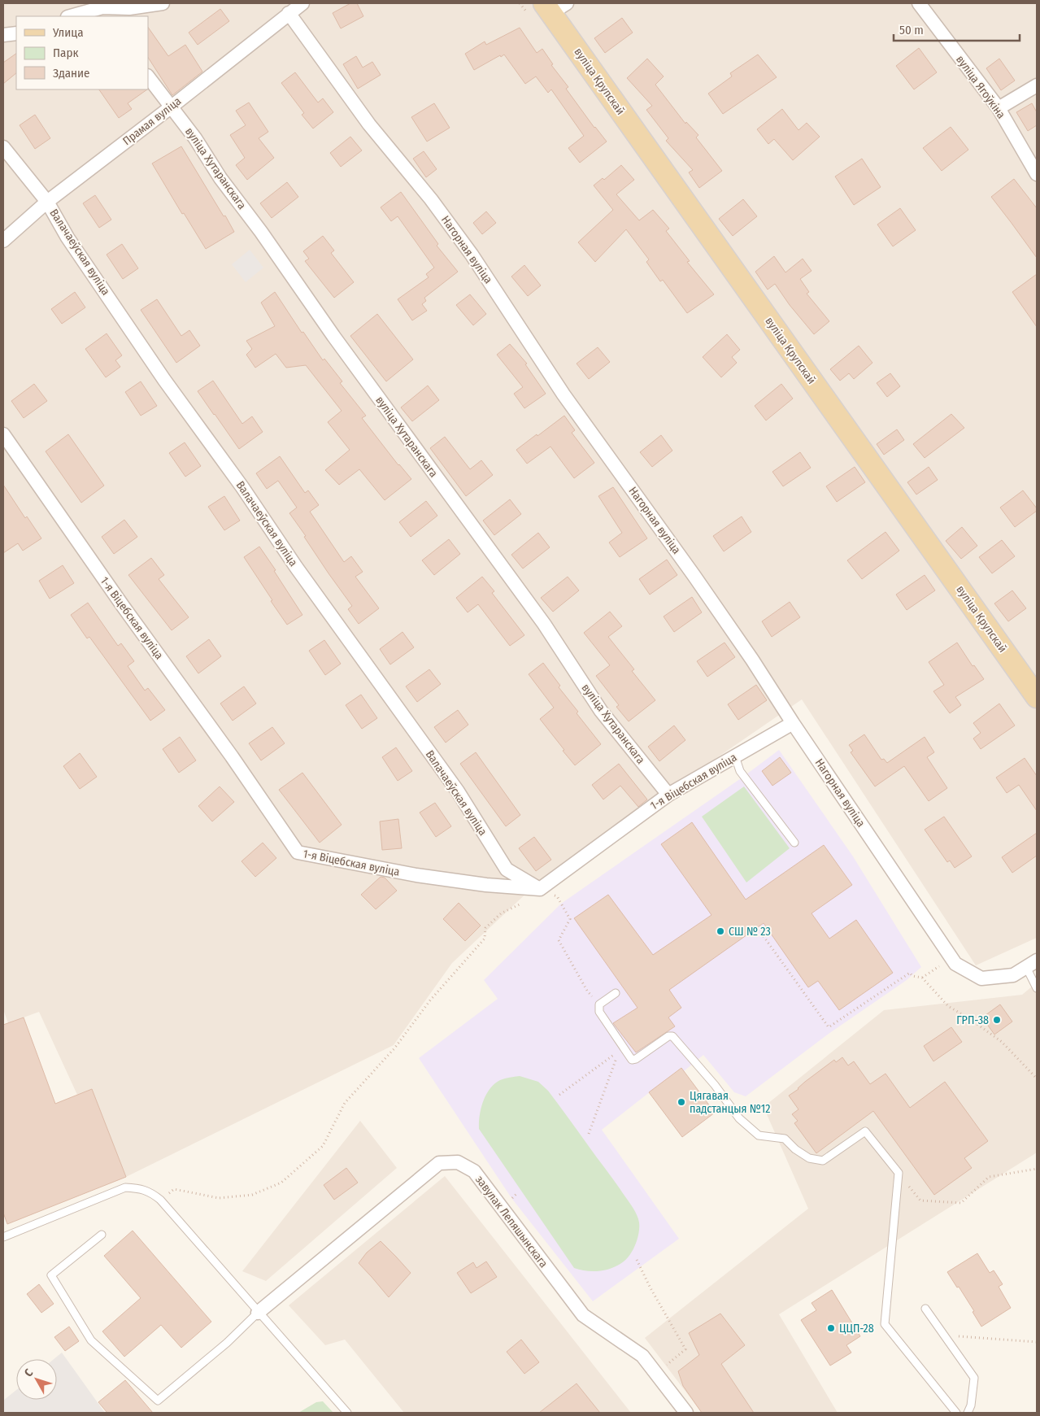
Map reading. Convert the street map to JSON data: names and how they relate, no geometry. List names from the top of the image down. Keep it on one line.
{"streets":{"main road":["вуліца Крупскай"],"street":["вуліца Ягоўкіна","Прамая вуліца","вуліца Хутаранскага","Нагорная вуліца","Валачаеўская вуліца","1-я Віцебская вуліца","завулак Лепяшынскага"]},"crossings":[["Прамая вуліца","вуліца Хутаранскага"],["Прамая вуліца","Нагорная вуліца"],["Прамая вуліца","Валачаеўская вуліца"],["вуліца Хутаранскага","1-я Віцебская вуліца"],["Нагорная вуліца","1-я Віцебская вуліца"],["Валачаеўская вуліца","1-я Віцебская вуліца"]],"places":["СШ № 23","ГРП-38","Цягавая падстанцыя №12","ЦЦП-28"],"legend":["Улица","Парк","Здание"],"scale_bar":"50 m","north":"top left"}
